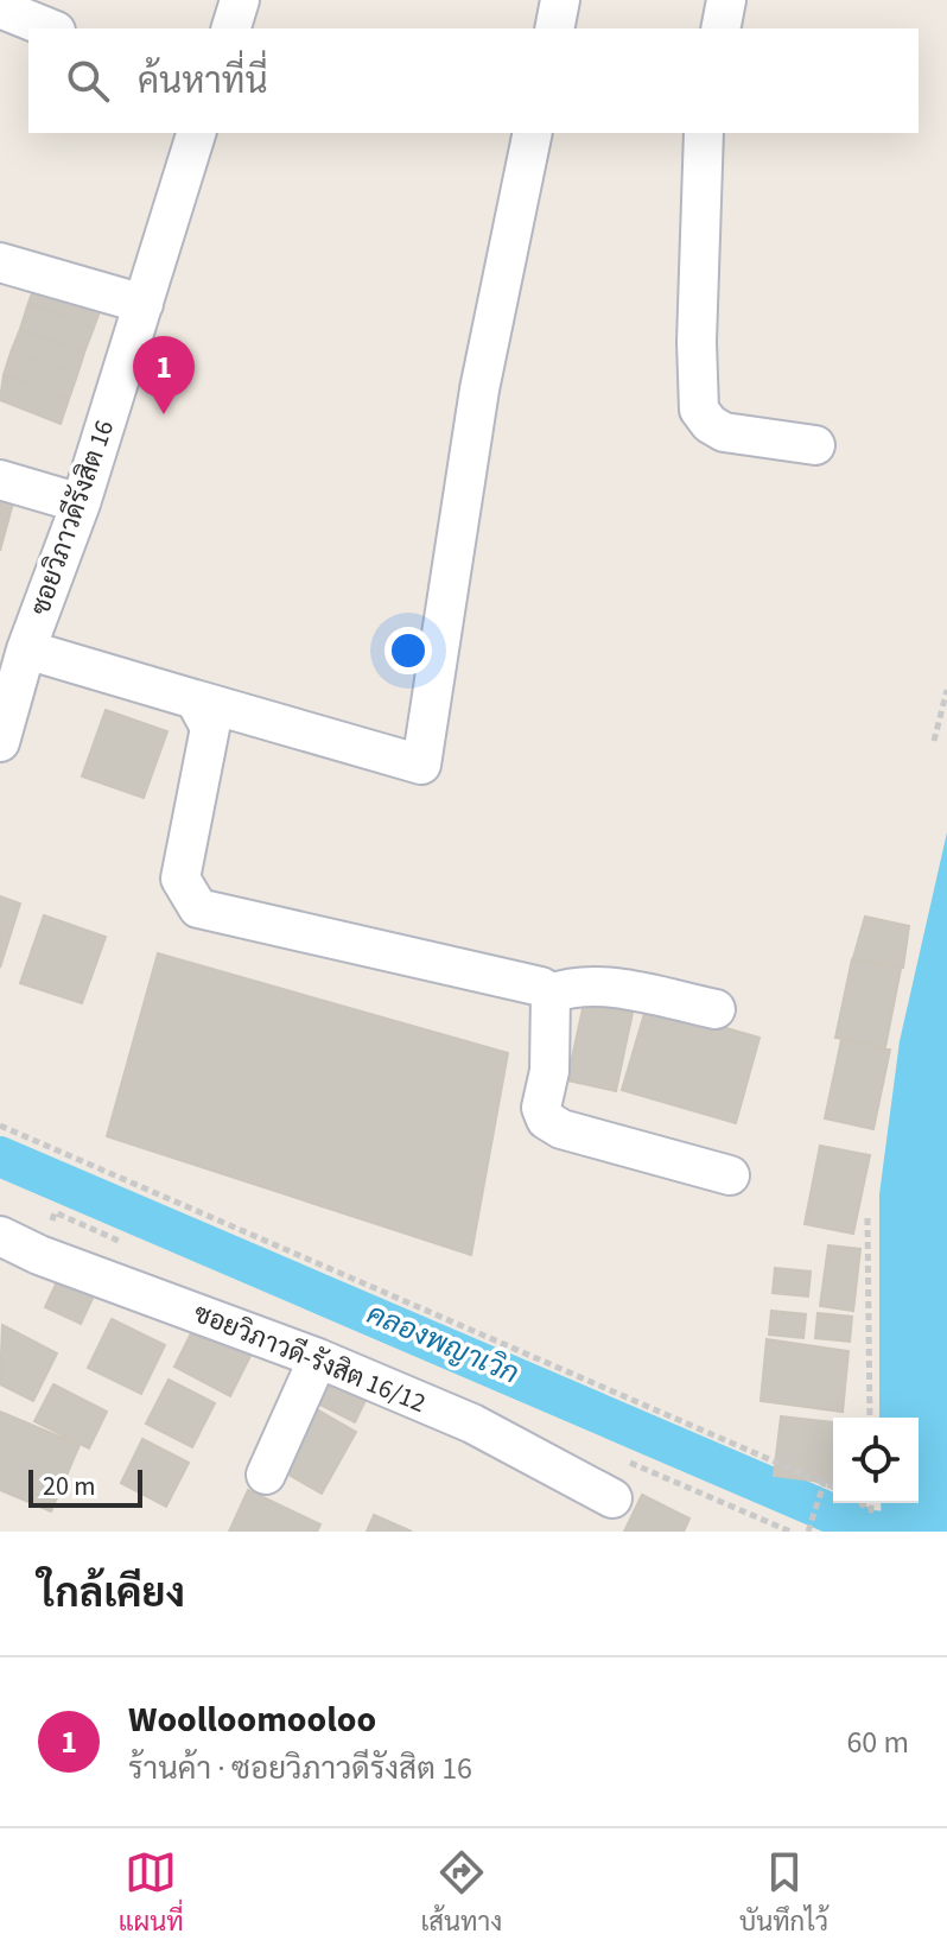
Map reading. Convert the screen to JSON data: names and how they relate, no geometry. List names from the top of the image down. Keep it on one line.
{"streets":{"street":["ซอยวิภาวดีรังสิต 16","ซอยวิภาวดี-รังสิต 16/12"]},"water":["คลองพญาเวิก"],"scale_bar":"20 m","page":{"search":"ค้นหาที่นี่","pins":"1","scale":"20 m","heading":"ใกล้เคียง","list":[{"mark":"1","name":"Woolloomooloo","note":"ร้านค้า · ซอยวิภาวดีรังสิต 16","value":"60 m"}],"nav":["แผนที่","เส้นทาง","บันทึกไว้"]}}
